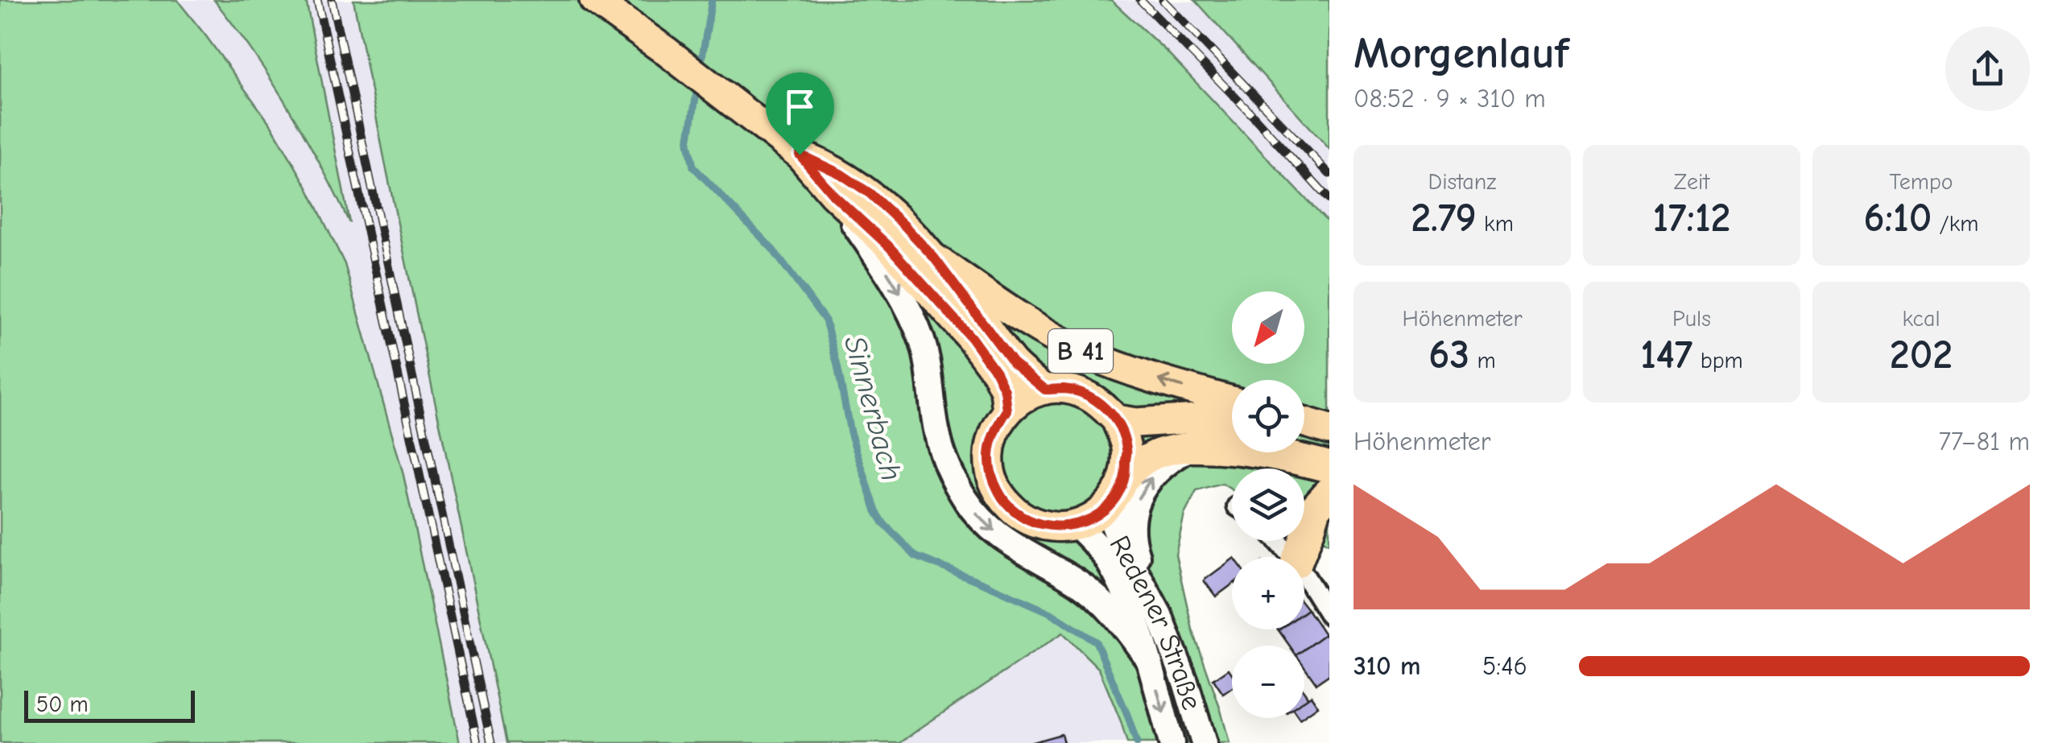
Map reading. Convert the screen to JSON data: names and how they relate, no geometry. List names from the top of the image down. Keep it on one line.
{"streets":{"main road":["B 41","Redener Straße"]},"crossings":[["B 41","Redener Straße"]],"water":["Sinnerbach"],"scale_bar":"50 m","north":"bottom left","page":{"heading":["Morgenlauf","08:52 · 9 × 310 m"],"stats":[["Distanz","2.79 km"],["Zeit","17:12"],["Tempo","6:10 /km"],["Höhenmeter","63 m"],["Puls","147 bpm"],["kcal","202"]],"map_buttons":["+","−"],"chart":["Höhenmeter","77–81 m"],"list":[{"name":"310 m","note":"5:46"}],"scale":"50 m"}}
